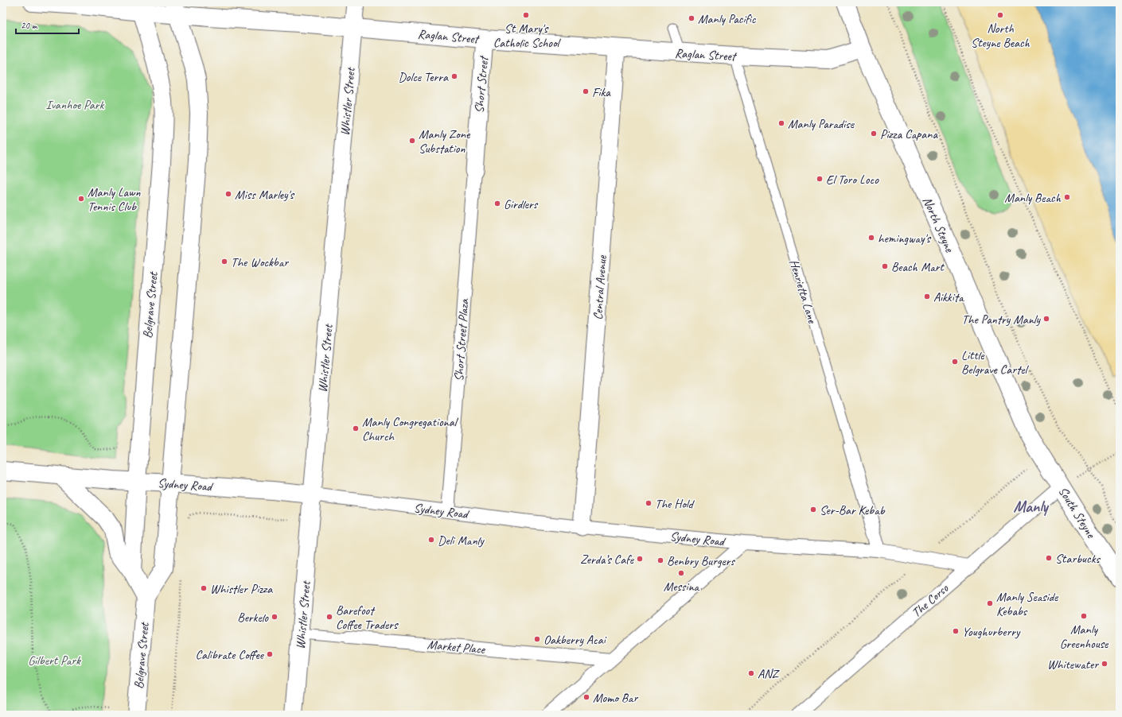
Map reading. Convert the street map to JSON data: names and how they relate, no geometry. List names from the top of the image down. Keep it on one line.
{"streets":{"main road":["Raglan Street","Whistler Street","North Steyne","Belgrave Street","Sydney Road","South Steyne"],"street":["Short Street","Central Avenue","Henrietta Lane","Short Street Plaza","The Corso","Market Place"]},"crossings":[["Raglan Street","Short Street"],["Raglan Street","Whistler Street"],["Raglan Street","North Steyne"],["Raglan Street","Central Avenue"],["Raglan Street","Henrietta Lane"],["Raglan Street","Belgrave Street"],["Short Street","Short Street Plaza"],["Whistler Street","Sydney Road"],["Whistler Street","Market Place"],["North Steyne","South Steyne"],["Central Avenue","Sydney Road"],["Henrietta Lane","Sydney Road"],["Belgrave Street","Sydney Road"],["Short Street Plaza","Sydney Road"],["Sydney Road","The Corso"],["South Steyne","The Corso"]],"districts":["Manly"],"parks":["Ivanhoe Park","Gilbert Park"],"places":["St Mary's Catholic School","North Steyne Beach","Manly Pacific","Dolce Terra","Fika","Manly Paradise","Pizza Capana","Manly Zone Substation","El Toro Loco","Miss Marley's","Manly Beach","Manly Lawn Tennis Club","Girdlers","hemingway's","The Wockbar","Beach Mart","Aikkita","The Pantry Manly","Little Belgrave Cartel","Manly Congregational Church","The Hold","Ser-Bar Kebab","Deli Manly","Starbucks","Zerda’s Cafe","Benbry Burgers","Messina","Whistler Pizza","Manly Seaside Kebabs","Manly Greenhouse","Berkelo","Barefoot Coffee Traders","Youghurberry","Oakberry Acai","Calibrate Coffee","Whitewater","ANZ","Momo Bar"],"scale_bar":"20 m"}
